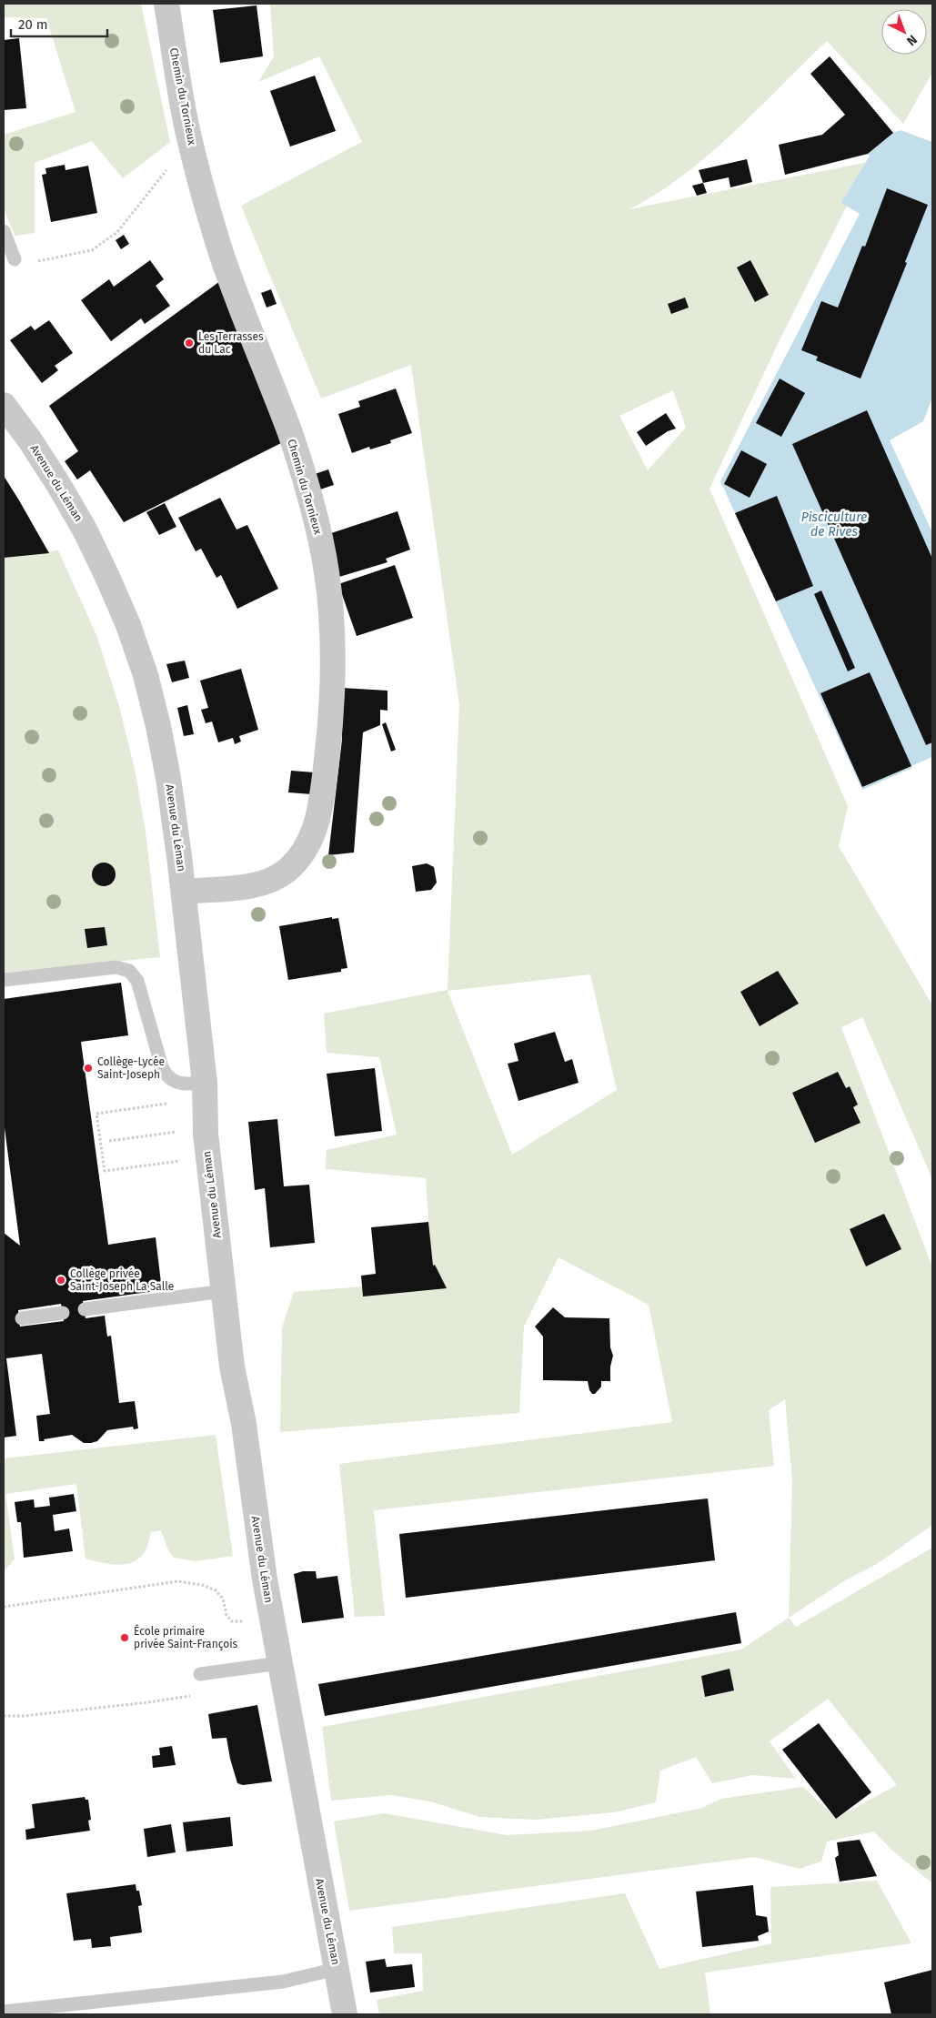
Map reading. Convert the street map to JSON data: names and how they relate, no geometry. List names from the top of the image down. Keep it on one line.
{"streets":{"street":["Chemin du Tornieux","Avenue du Léman"]},"crossings":[["Chemin du Tornieux","Avenue du Léman"]],"water":["Pisciculture de Rives"],"places":["Les Terrasses du Lac","Collège-Lycée Saint-Joseph","Collège privée Saint-Joseph La Salle","École primaire privée Saint-François"],"scale_bar":"20 m","north":"bottom right"}
